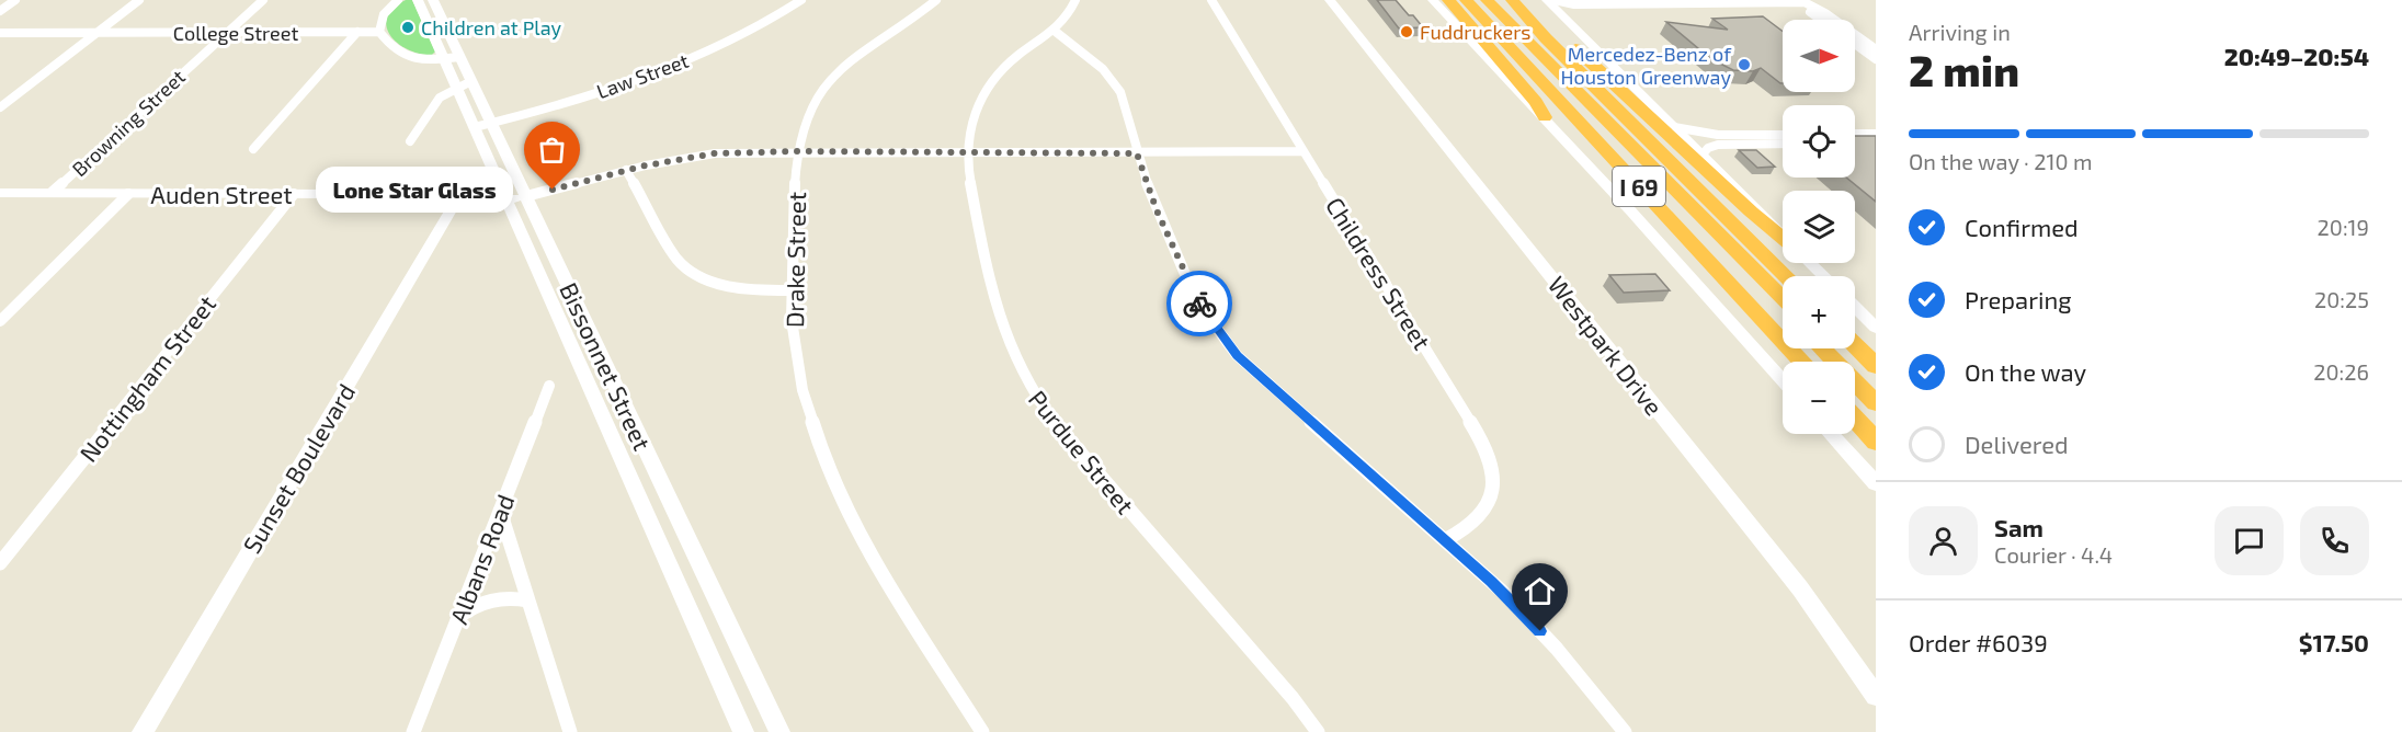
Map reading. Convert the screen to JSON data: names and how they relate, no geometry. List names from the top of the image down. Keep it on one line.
{"streets":{"highway":["I 69"],"main road":["Auden Street","Westpark Drive","Bissonnet Street","Sunset Boulevard"],"street":["College Street","Law Street","Browning Street","Drake Street","Childress Street","Nottingham Street","Purdue Street","Albans Road"]},"crossings":[["College Street","Browning Street"],["Law Street","Bissonnet Street"],["Browning Street","Auden Street"],["Auden Street","Drake Street"],["Auden Street","Childress Street"],["Auden Street","Bissonnet Street"],["Auden Street","Nottingham Street"],["Auden Street","Purdue Street"],["Auden Street","Sunset Boulevard"]],"places":["Children at Play","Fuddruckers","Mercedez-Benz of Houston Greenway","Lone Star Glass"],"north":"right","page":{"heading":["2 min","Arriving in","20:49–20:54"],"panel":["Sam","Courier · 4.4","Order #6039","$17.50"],"map_buttons":["+","−"],"bar":"On the way · 210 m","bubble":"Lone Star Glass","list":[["Confirmed","20:19"],["Preparing","20:25"],["On the way","20:26"],"Delivered"]}}
